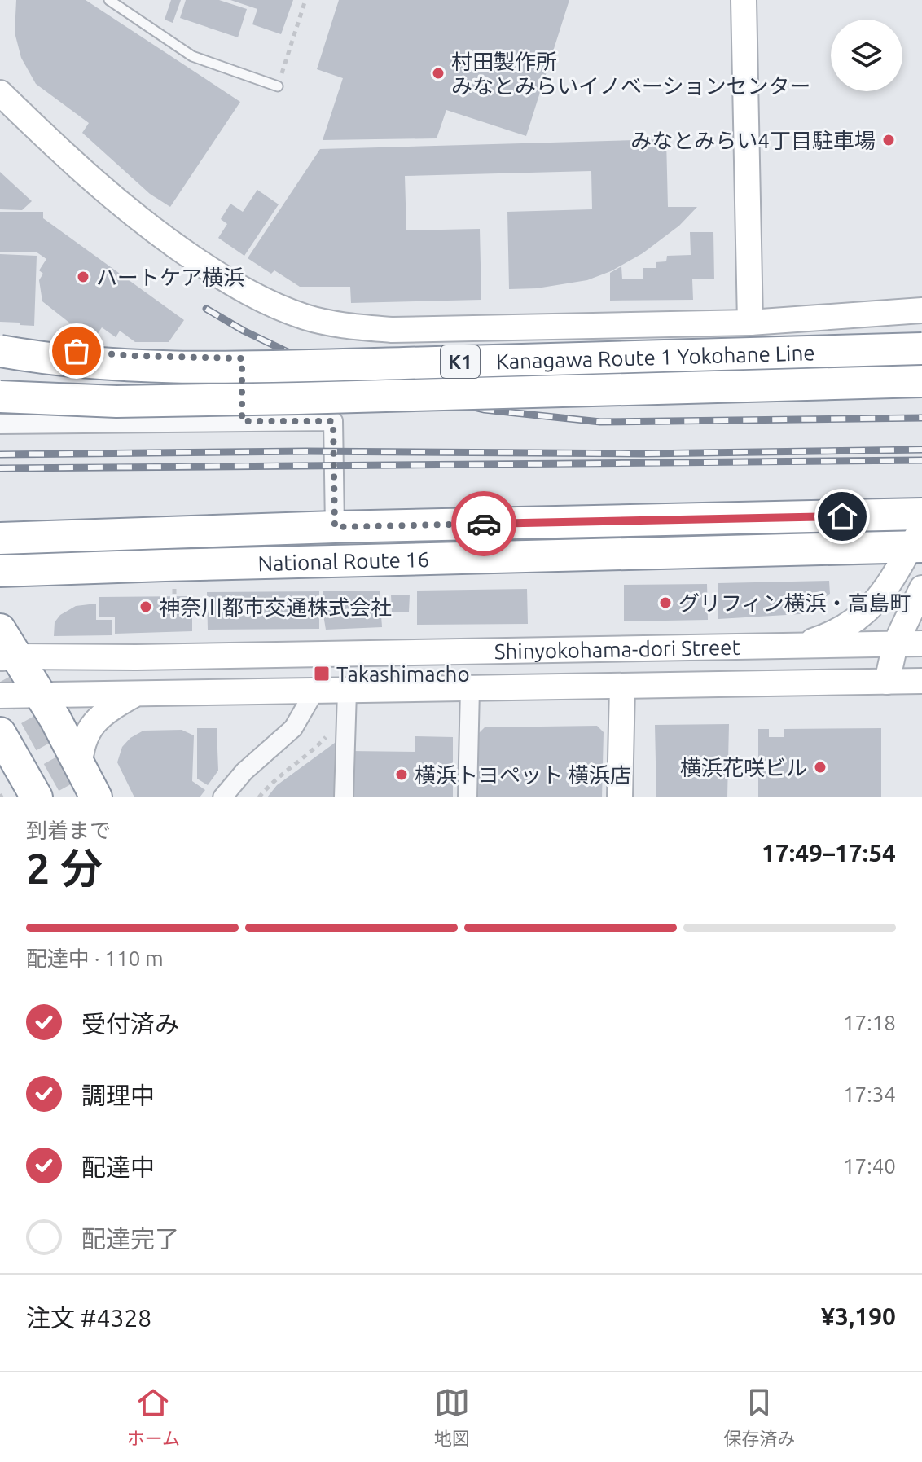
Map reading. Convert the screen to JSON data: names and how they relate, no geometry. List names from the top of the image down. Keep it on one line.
{"streets":{"highway":["Kanagawa Route 1 Yokohane Line","K1","National Route 16"],"street":["Shinyokohama-dori Street"]},"places":{"other":["村田製作所 みなとみらいイノベーションセンター","みなとみらい4丁目駐車場","ハートケア横浜","グリフィン横浜・高島町","神奈川都市交通株式会社","横浜花咲ビル","横浜トヨペット 横浜店"],"transit":["Takashimacho"]},"page":{"heading":["2 分","到着まで","17:49–17:54"],"panel":["注文 #4328","¥3,190"],"bar":"配達中 · 110 m","list":[["受付済み","17:18"],["調理中","17:34"],["配達中","17:40"],"配達完了"],"tabs":["ホーム","地図","保存済み"]}}
